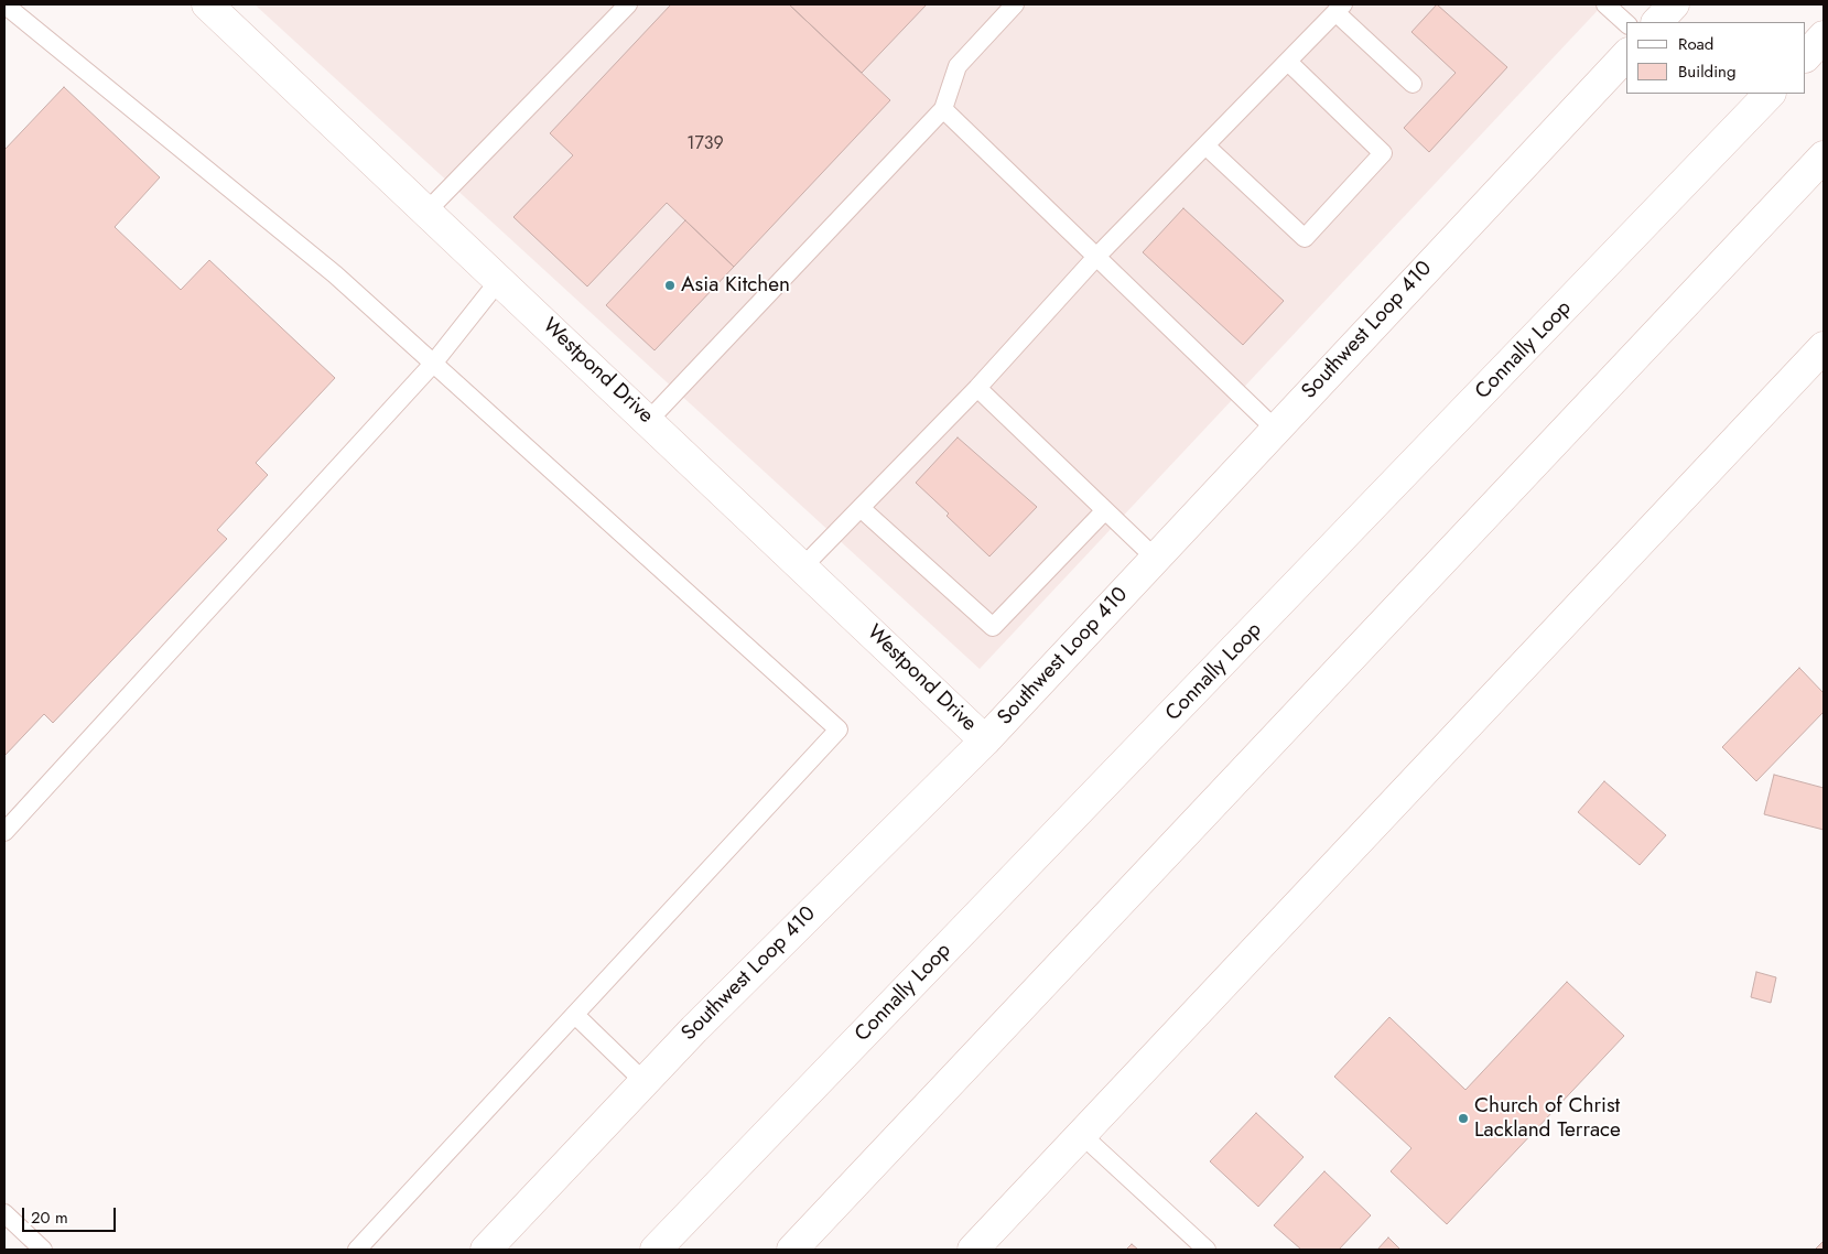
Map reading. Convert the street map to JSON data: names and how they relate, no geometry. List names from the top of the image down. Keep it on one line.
{"streets":{"main road":["Southwest Loop 410","Connally Loop","Westpond Drive"]},"crossings":[["Southwest Loop 410","Westpond Drive"]],"places":["Asia Kitchen","Church of Christ Lackland Terrace"],"house_numbers":["1739"],"legend":["Road","Building"],"scale_bar":"20 m"}
